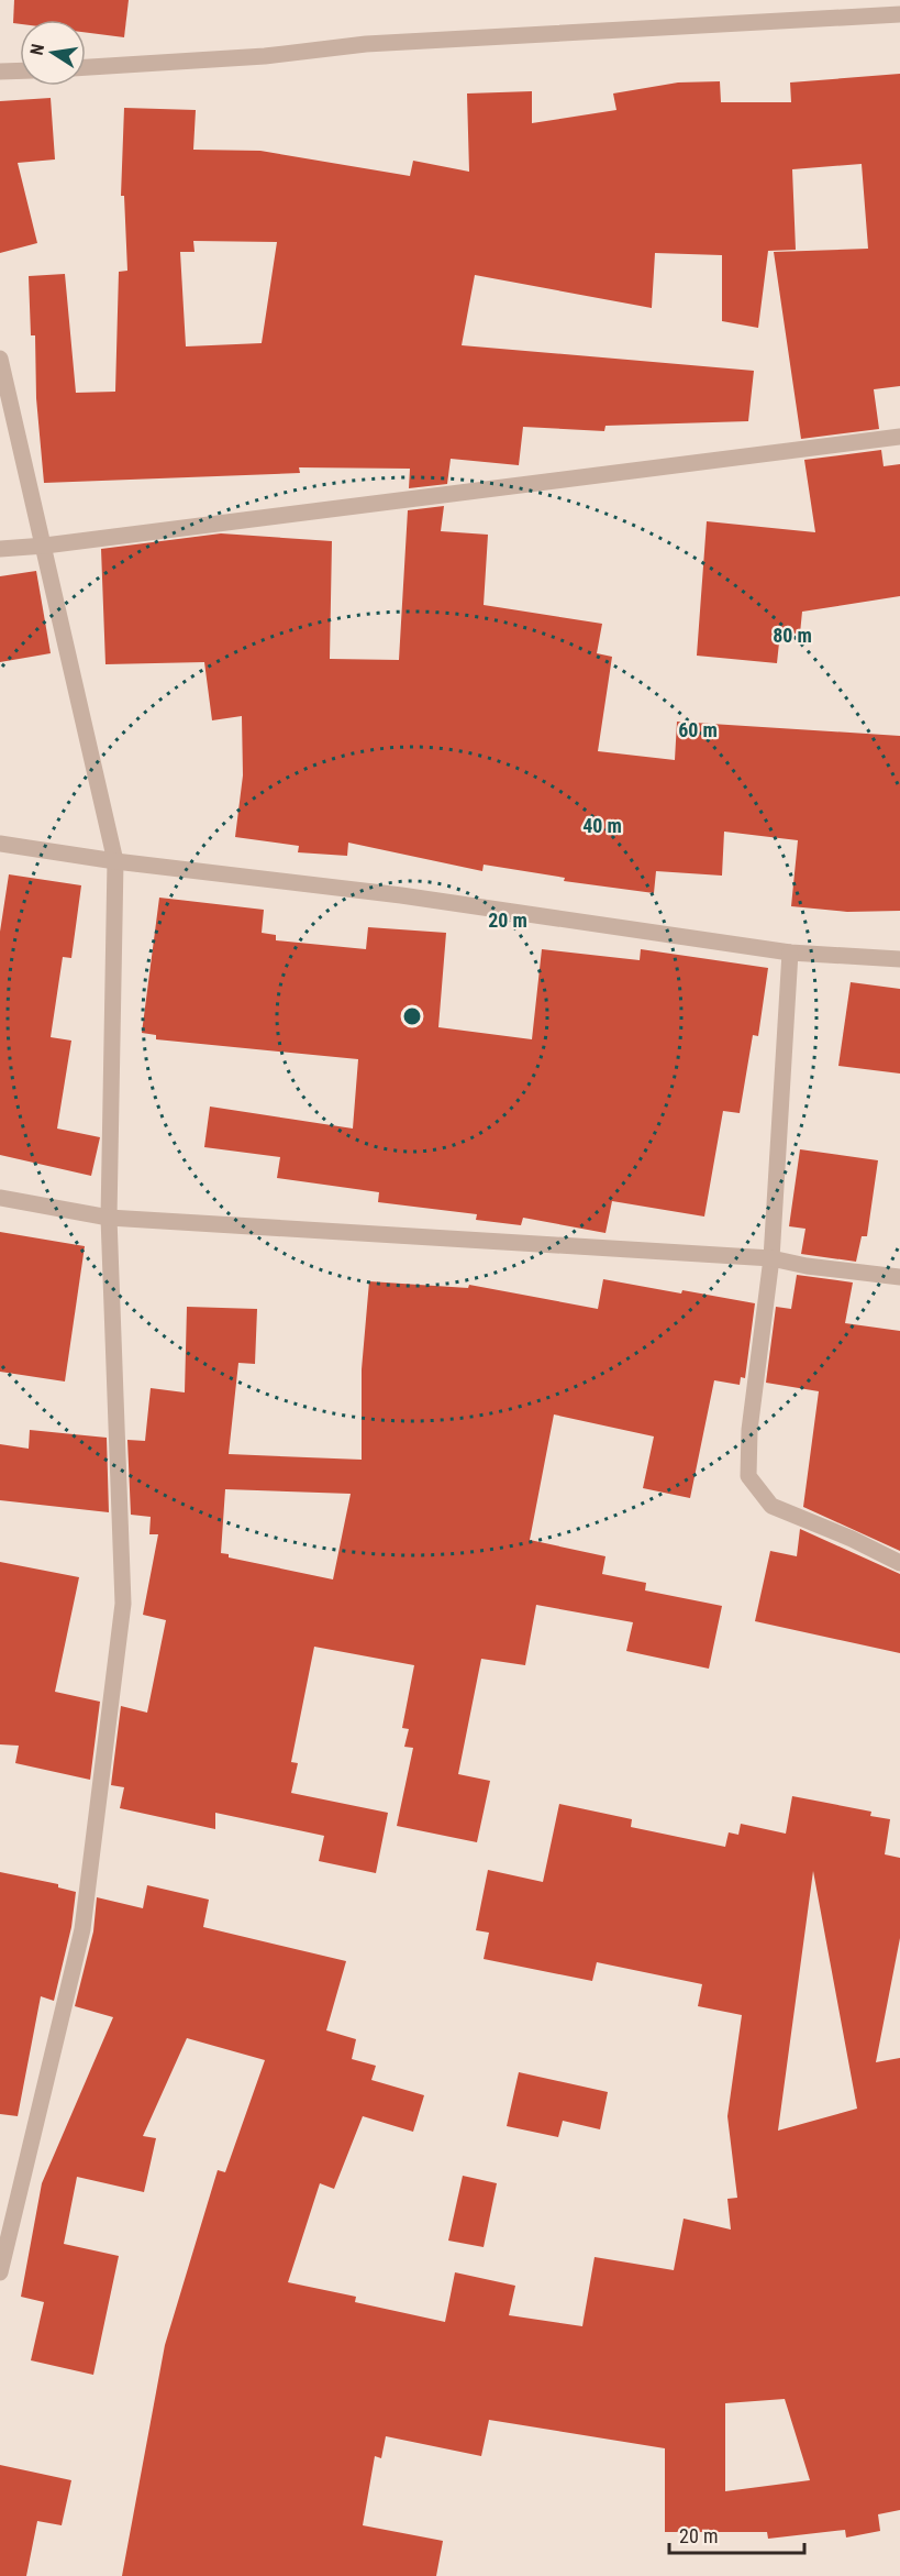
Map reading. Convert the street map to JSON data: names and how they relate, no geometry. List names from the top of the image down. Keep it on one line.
{"scale_bar":"20 m","north":"left","rings":["80 m","60 m","40 m","20 m"]}
